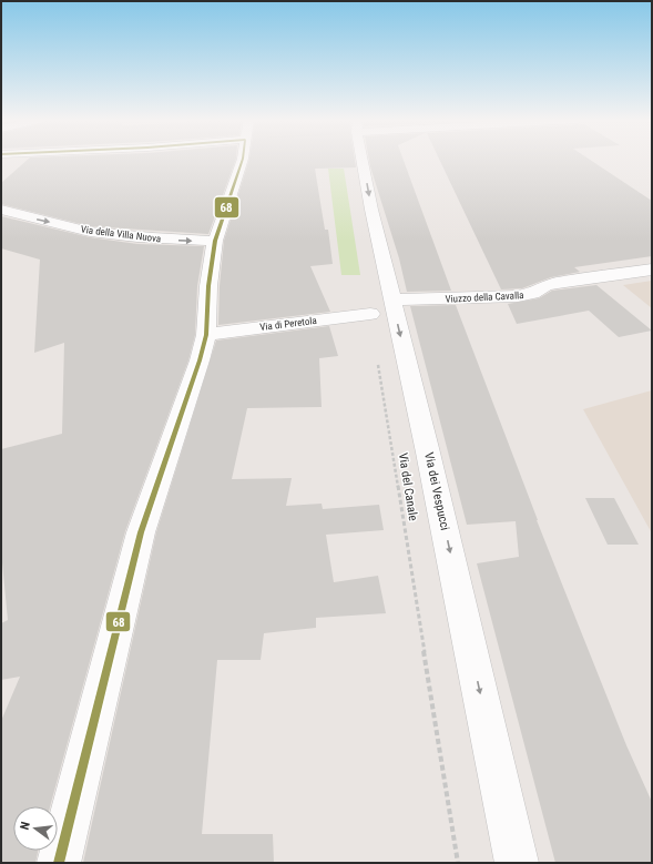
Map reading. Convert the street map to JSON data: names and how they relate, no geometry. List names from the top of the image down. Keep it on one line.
{"streets":{"street":["Via della Villa Nuova","Viuzzo della Cavalla","Via di Peretola","Via dei Vespucci"],"path":["Via del Canale"]},"crossings":[["Viuzzo della Cavalla","Via dei Vespucci"],["Via di Peretola","Via del Canale"]],"one_way":["Via della Villa Nuova","Via dei Vespucci"],"lines":["transit line 68"],"north":"left"}
